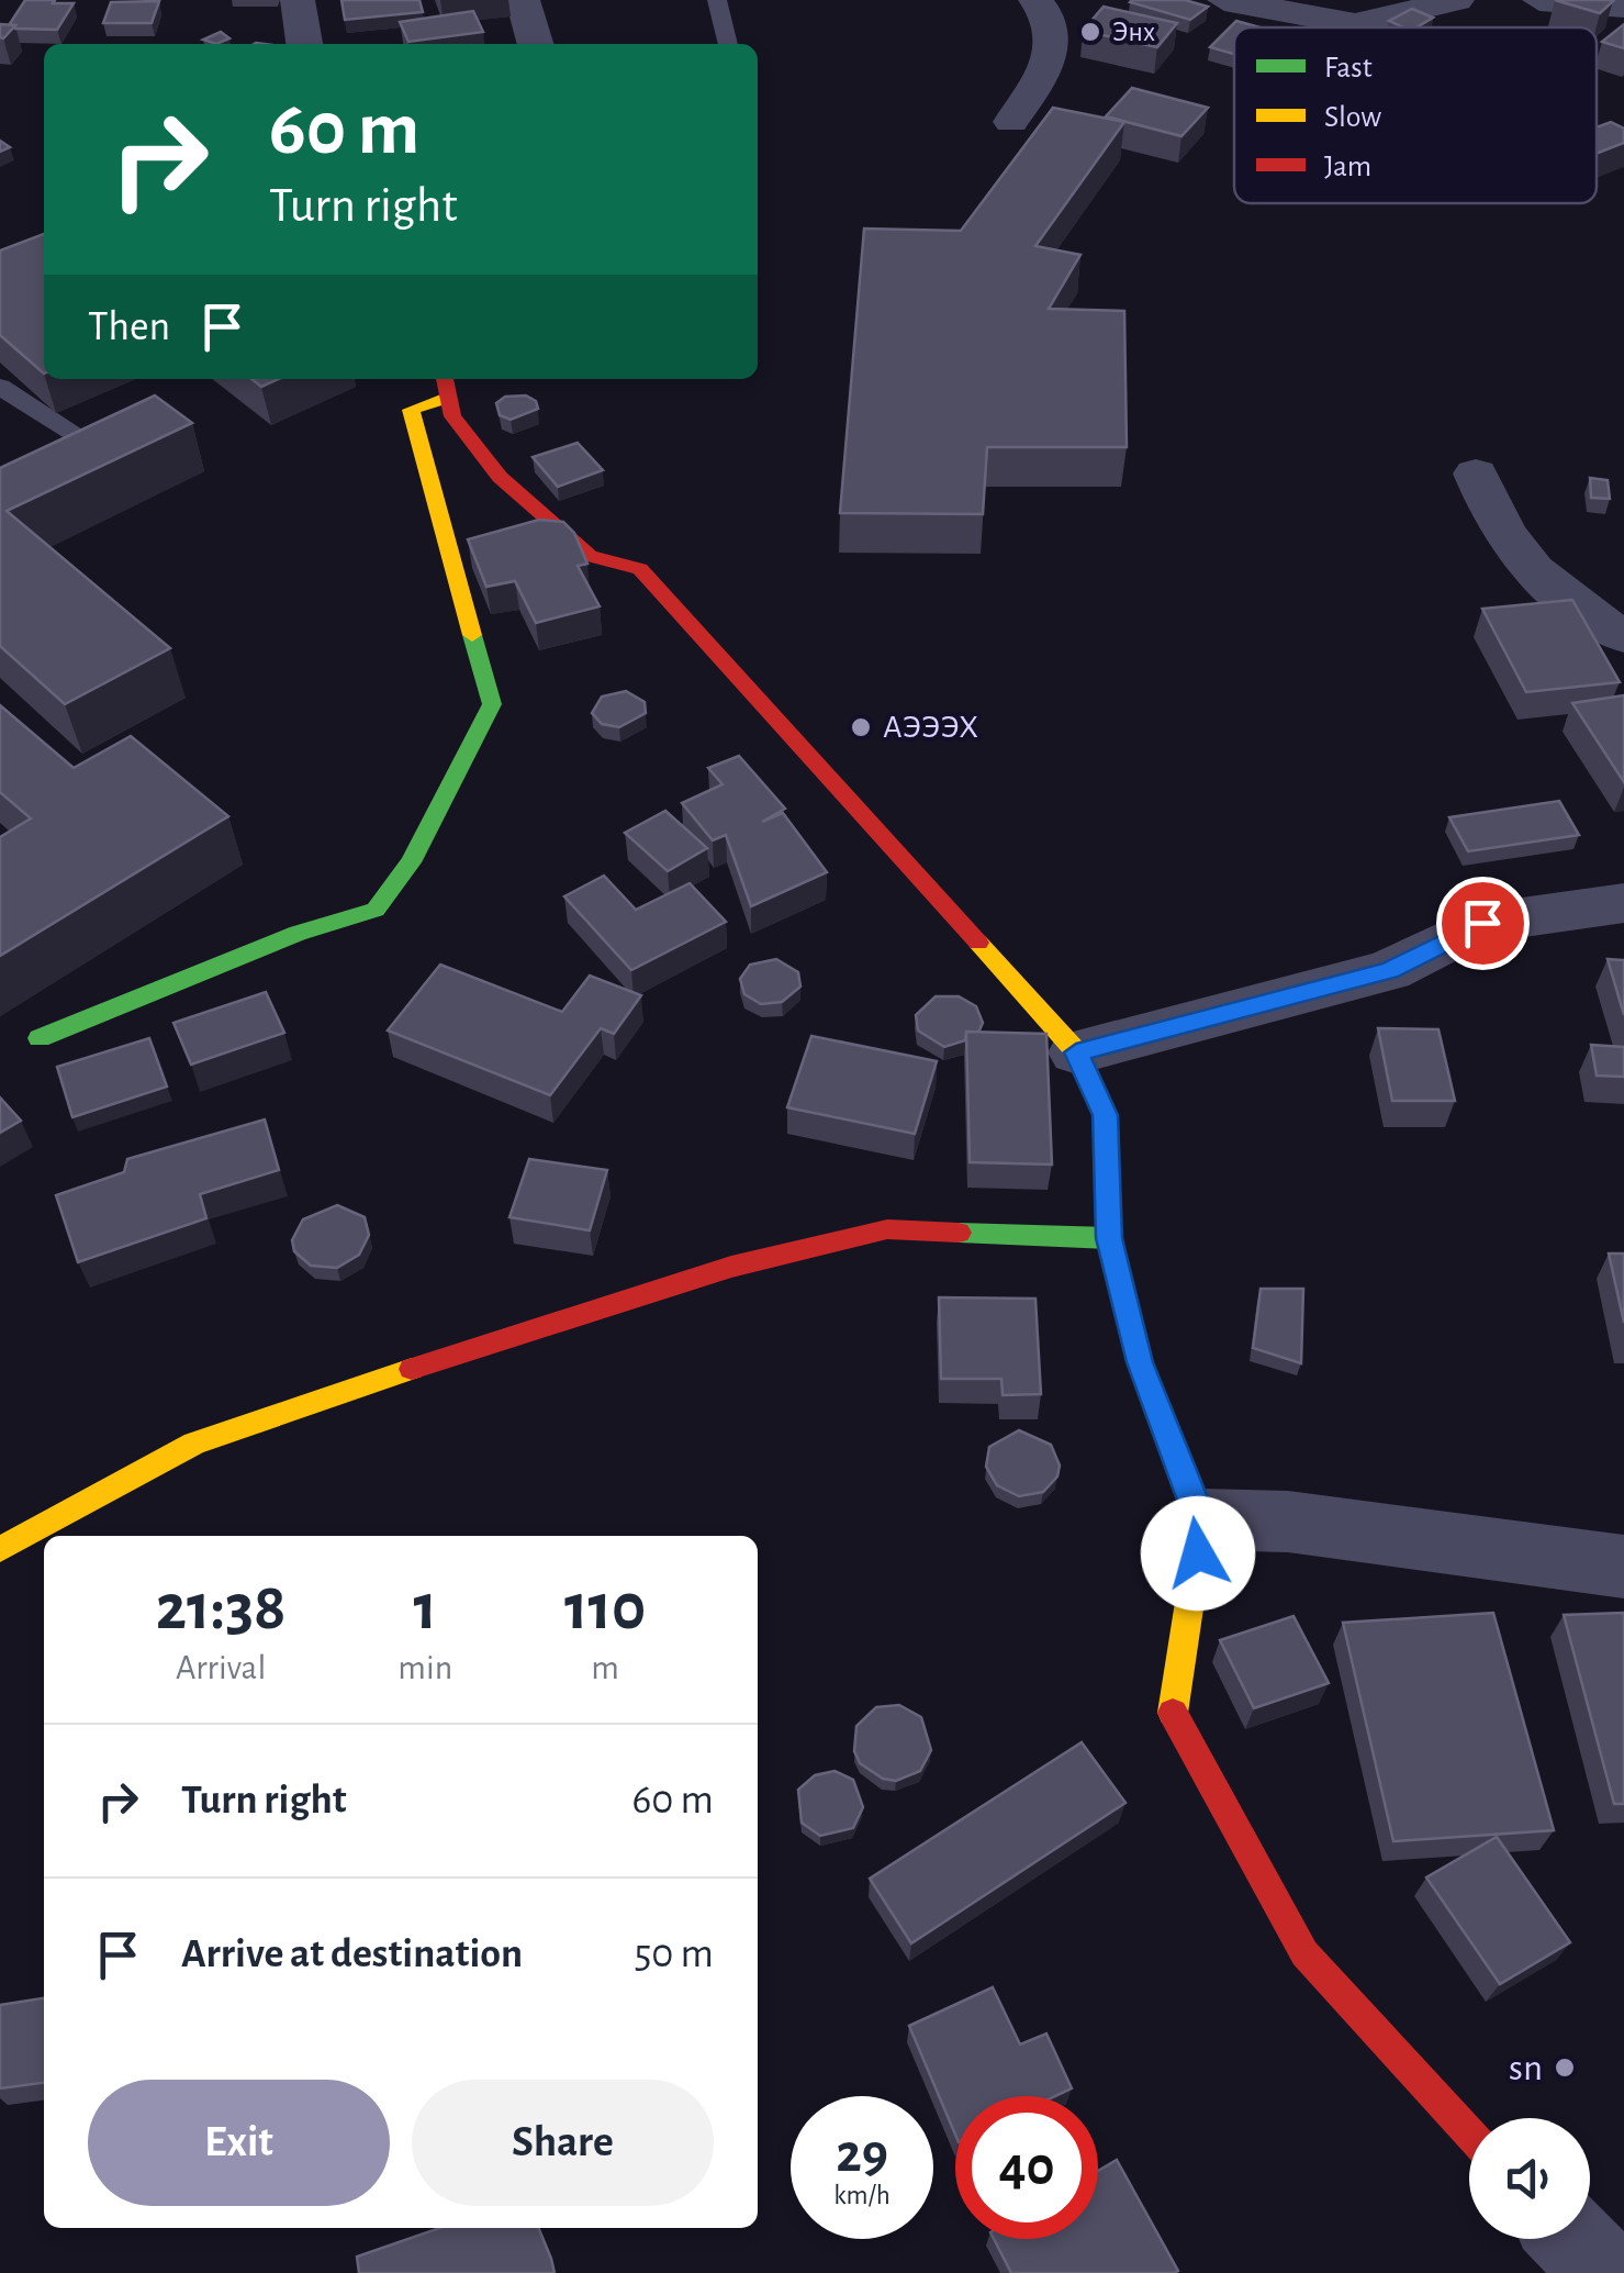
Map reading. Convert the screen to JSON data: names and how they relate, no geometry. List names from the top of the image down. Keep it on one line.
{"places":["Энх","АЭЭЭХ","sn"],"legend":["Fast","Slow","Jam"],"page":{"turn":["60 m","Turn right"],"then":"Then","eta":["21:38","Arrival","1","min","110","m"],"list":[{"name":"Turn right","value":"60 m"},{"name":"Arrive at destination","value":"50 m"}],"buttons":["Exit","Share"],"speed":"29 km/h","limit":"40"}}
